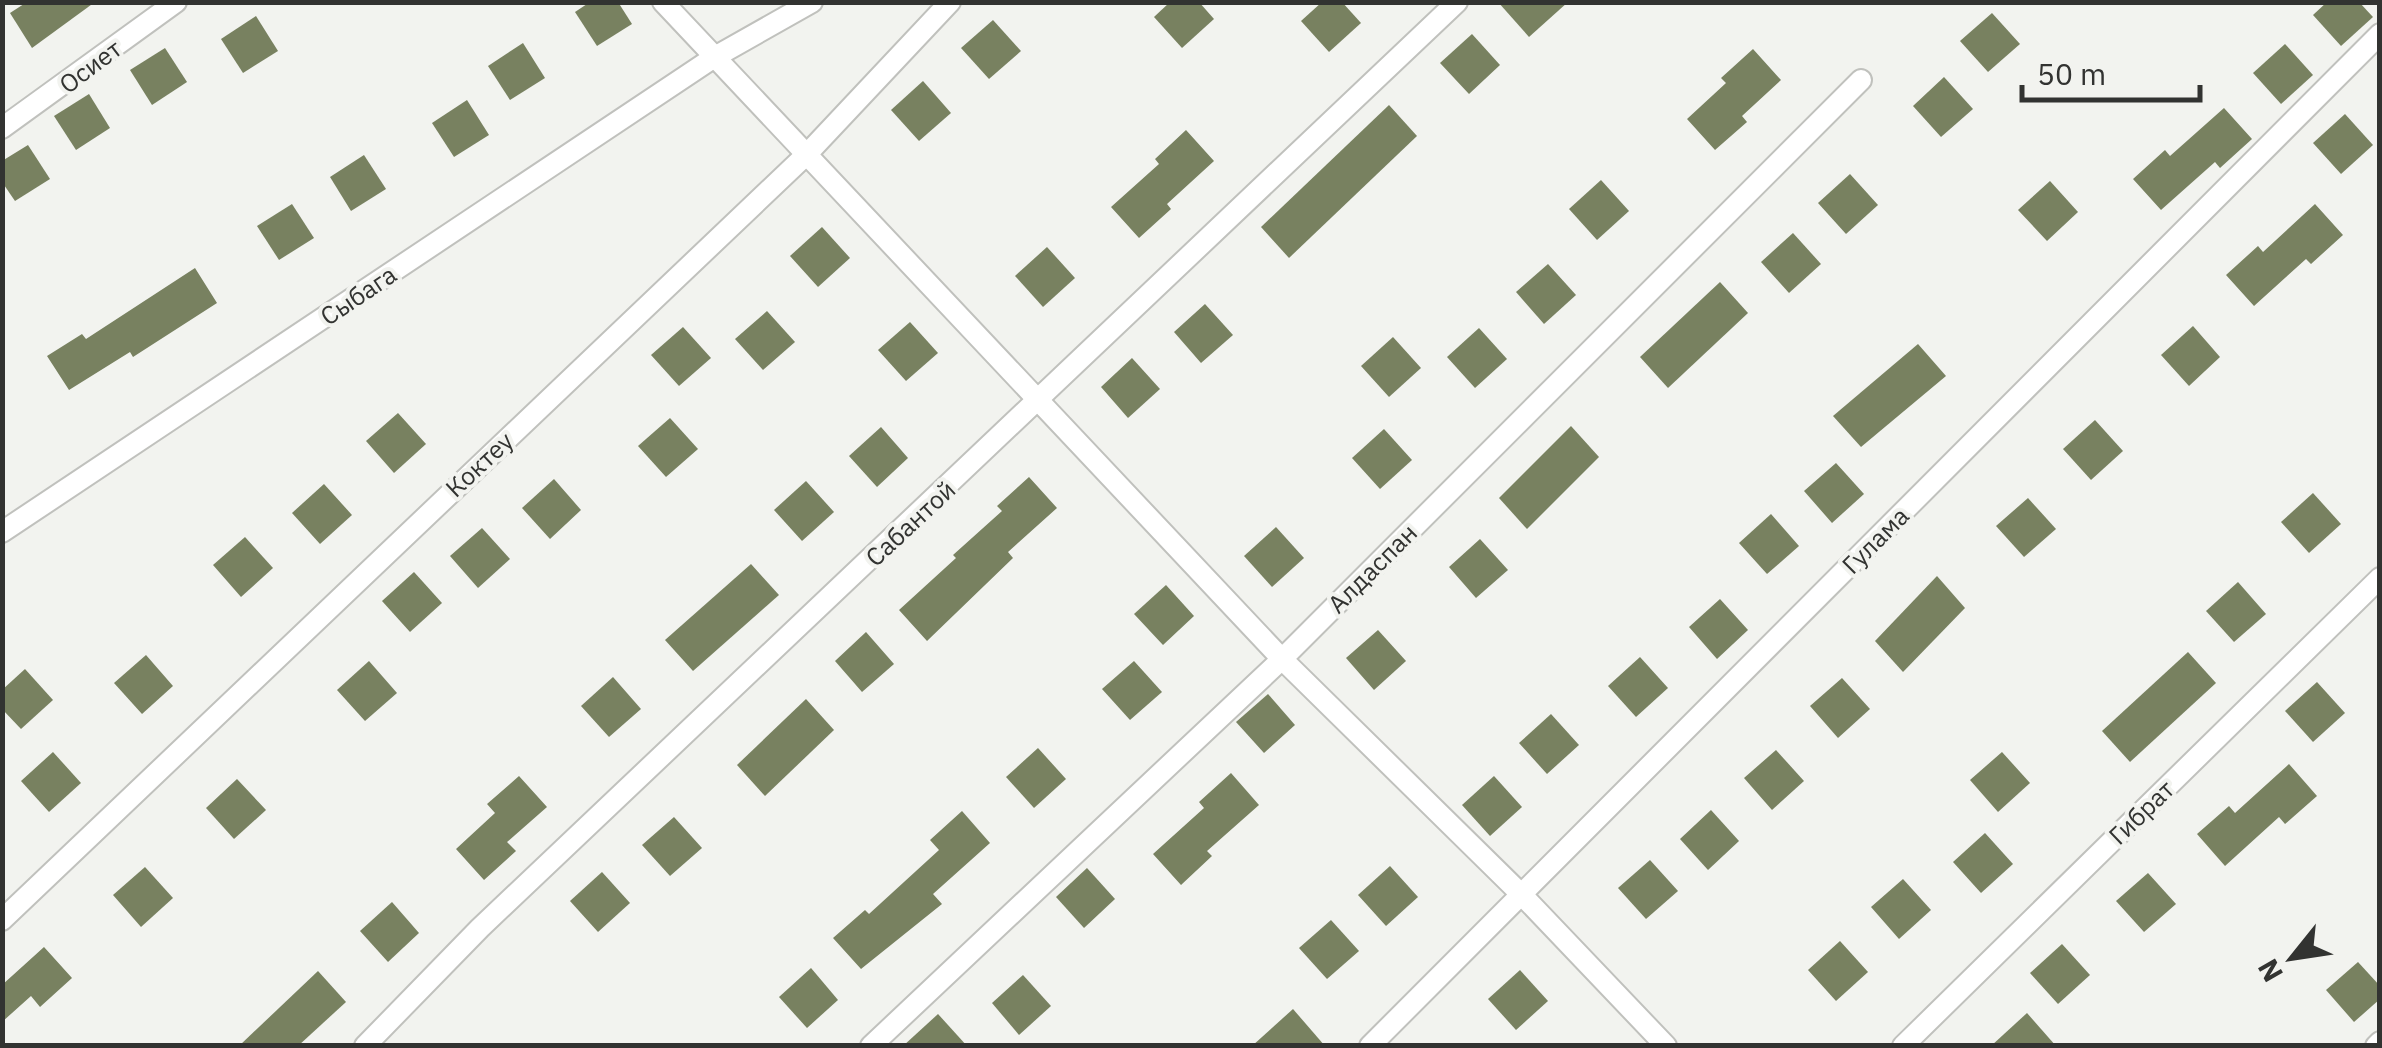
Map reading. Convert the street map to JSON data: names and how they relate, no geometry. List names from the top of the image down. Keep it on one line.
{"streets":{"street":["Осиет","Сыбага","Коктеу","Сабантой","Гулама","Алдаспан","Гибрат"]},"scale_bar":"50 m","north":"bottom left"}
